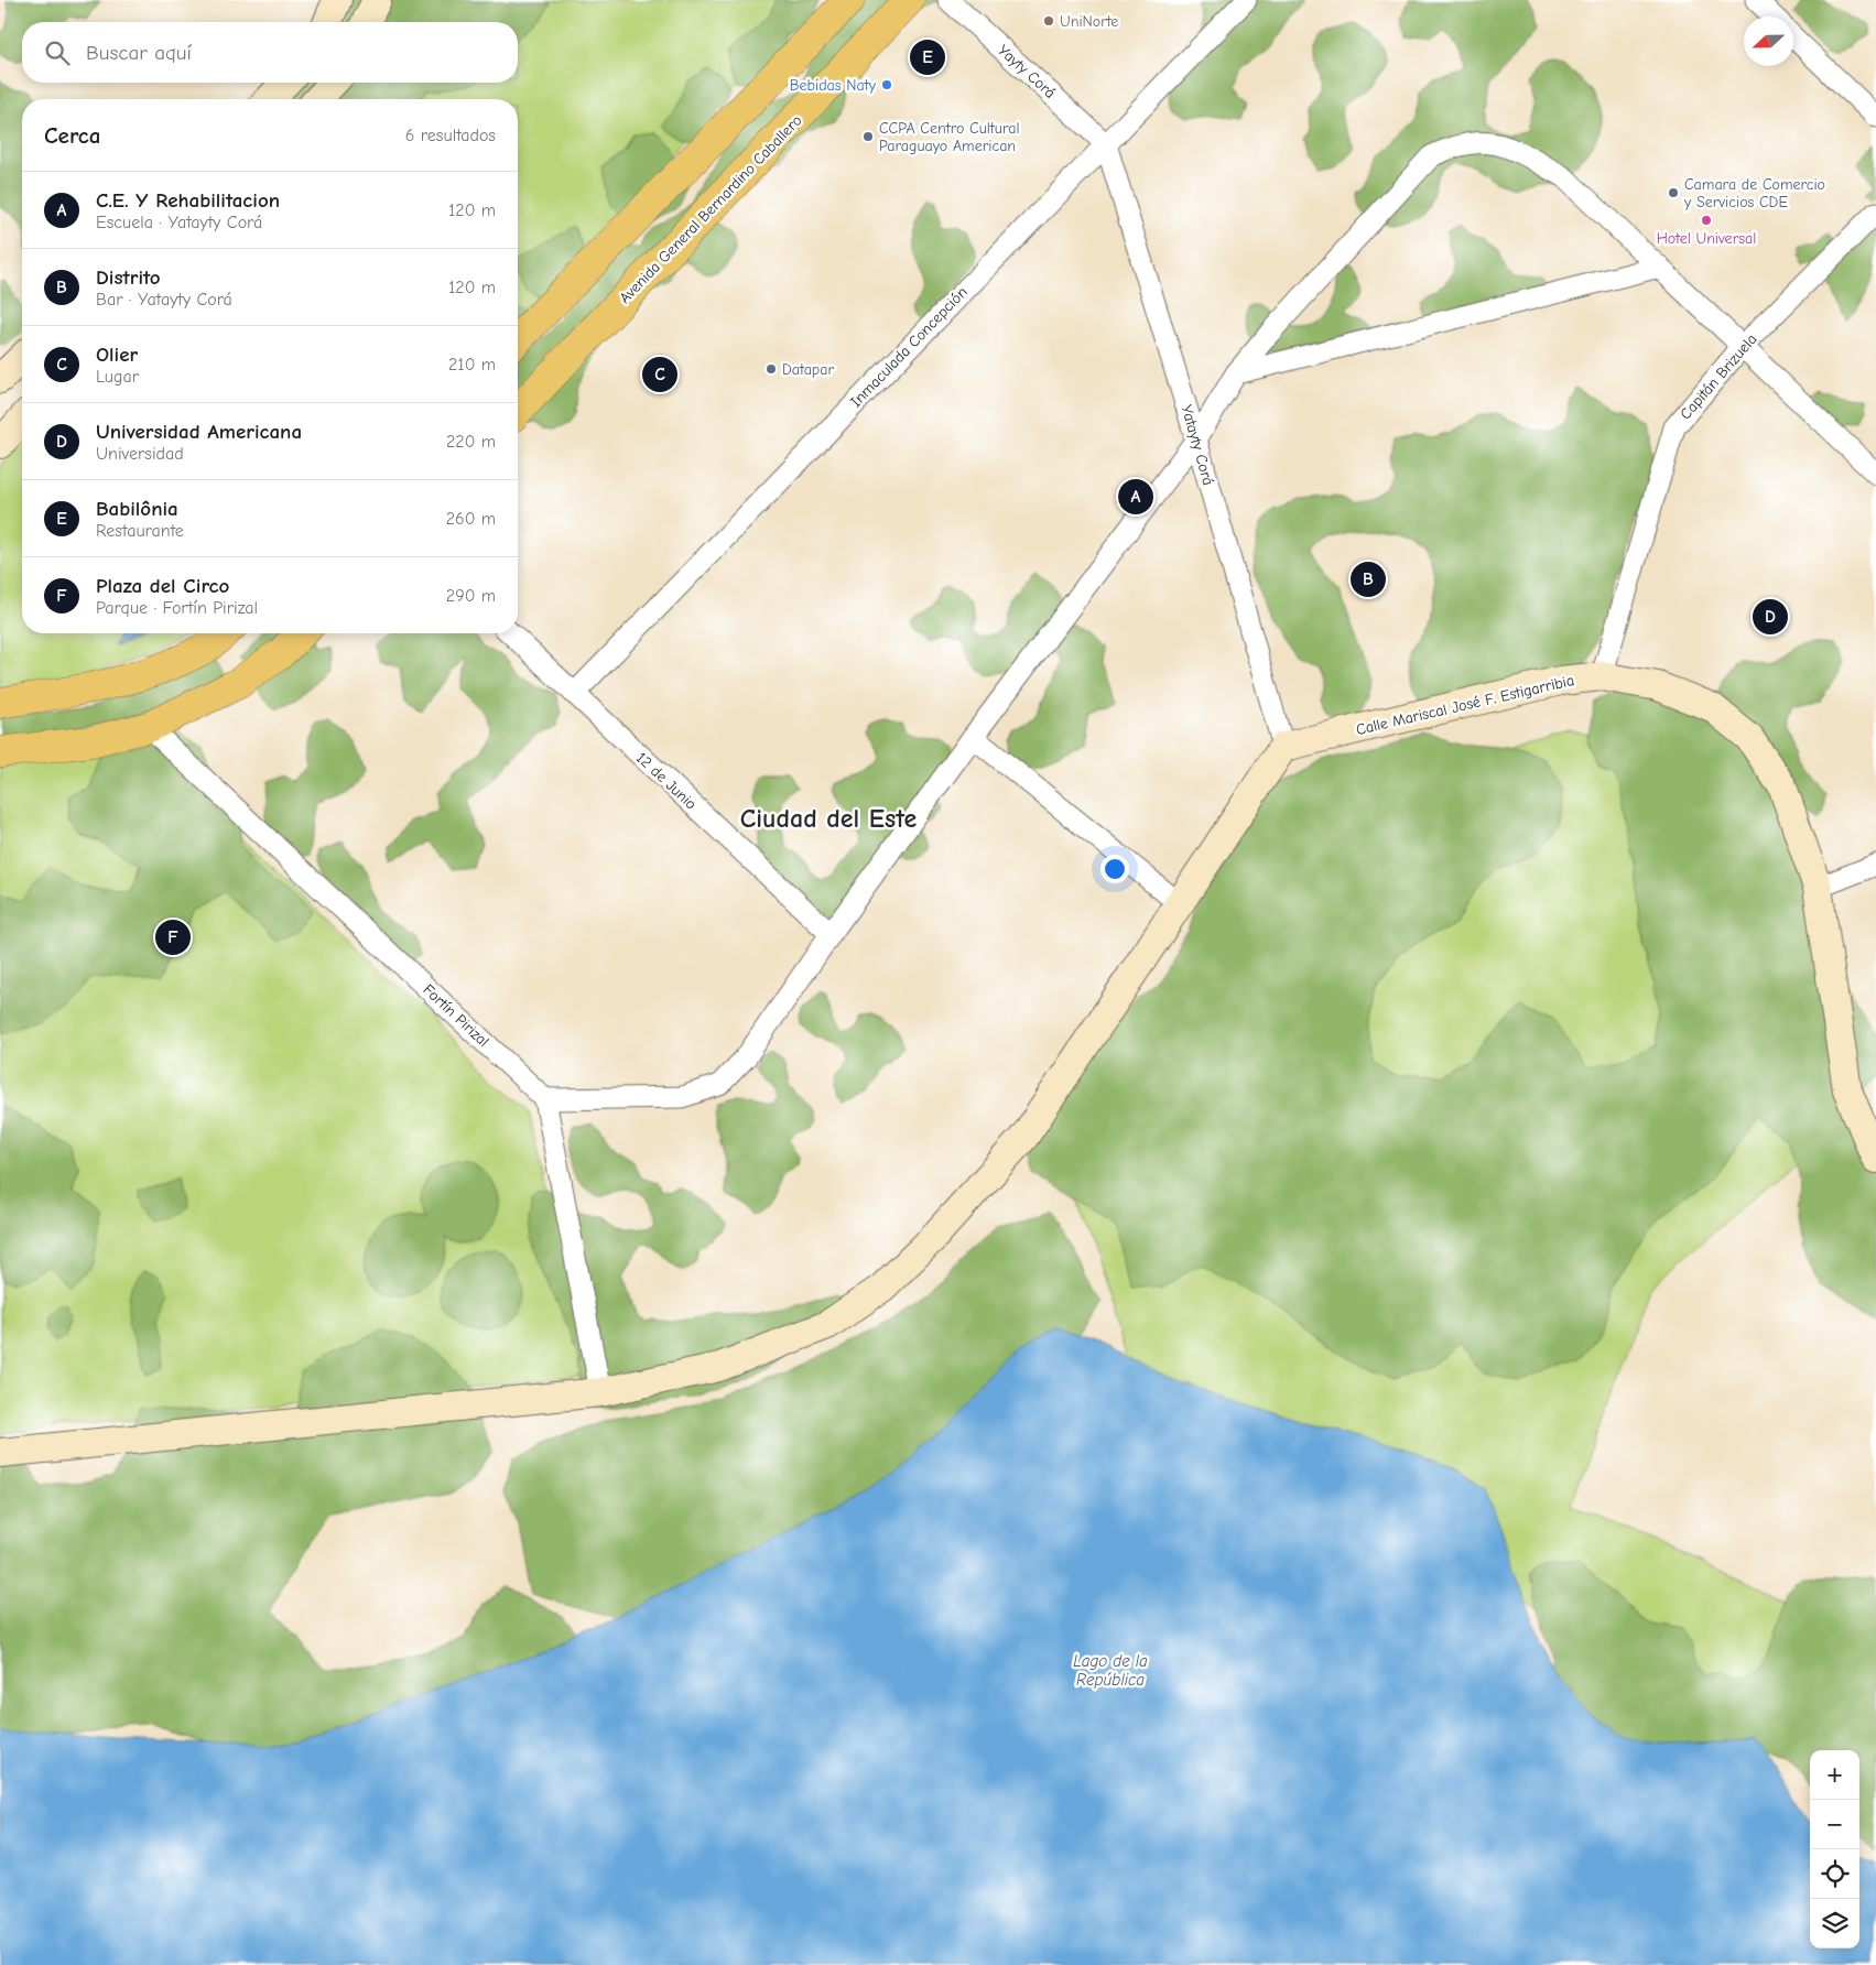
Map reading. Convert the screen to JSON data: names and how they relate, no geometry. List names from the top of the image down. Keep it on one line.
{"streets":{"main road":["Avenida General Bernardino Caballero"],"street":["Yayty Corá","Inmaculada Concepción","Capitán Brizuela","Yatayty Corá","Calle Mariscal José F. Estigarribia","12 de Junio","Fortín Pirizal"]},"crossings":[["Yayty Corá","Inmaculada Concepción"],["Yayty Corá","Yatayty Corá"],["Inmaculada Concepción","Yatayty Corá"],["Inmaculada Concepción","12 de Junio"],["Capitán Brizuela","Calle Mariscal José F. Estigarribia"],["Yatayty Corá","Calle Mariscal José F. Estigarribia"]],"districts":["Ciudad del Este"],"water":["Lago de la República"],"places":["UniNorte","Bebidas Naty","CCPA Centro Cultural Paraguayo American","Camara de Comercio y Servicios CDE","Hotel Universal","Datapar"],"north":"left","page":{"search":"Buscar aquí","pins":["E","C","A","B","D","F"],"heading":["Cerca","6 resultados"],"list":[{"mark":"A","name":"C.E. Y Rehabilitacion","note":"Escuela · Yatayty Corá","value":"120 m"},{"mark":"B","name":"Distrito","note":"Bar · Yatayty Corá","value":"120 m"},{"mark":"C","name":"Olier","note":"Lugar","value":"210 m"},{"mark":"D","name":"Universidad Americana","note":"Universidad","value":"220 m"},{"mark":"E","name":"Babilônia","note":"Restaurante","value":"260 m"},{"mark":"F","name":"Plaza del Circo","note":"Parque · Fortín Pirizal","value":"290 m"}],"map_buttons":["+","−"]}}
